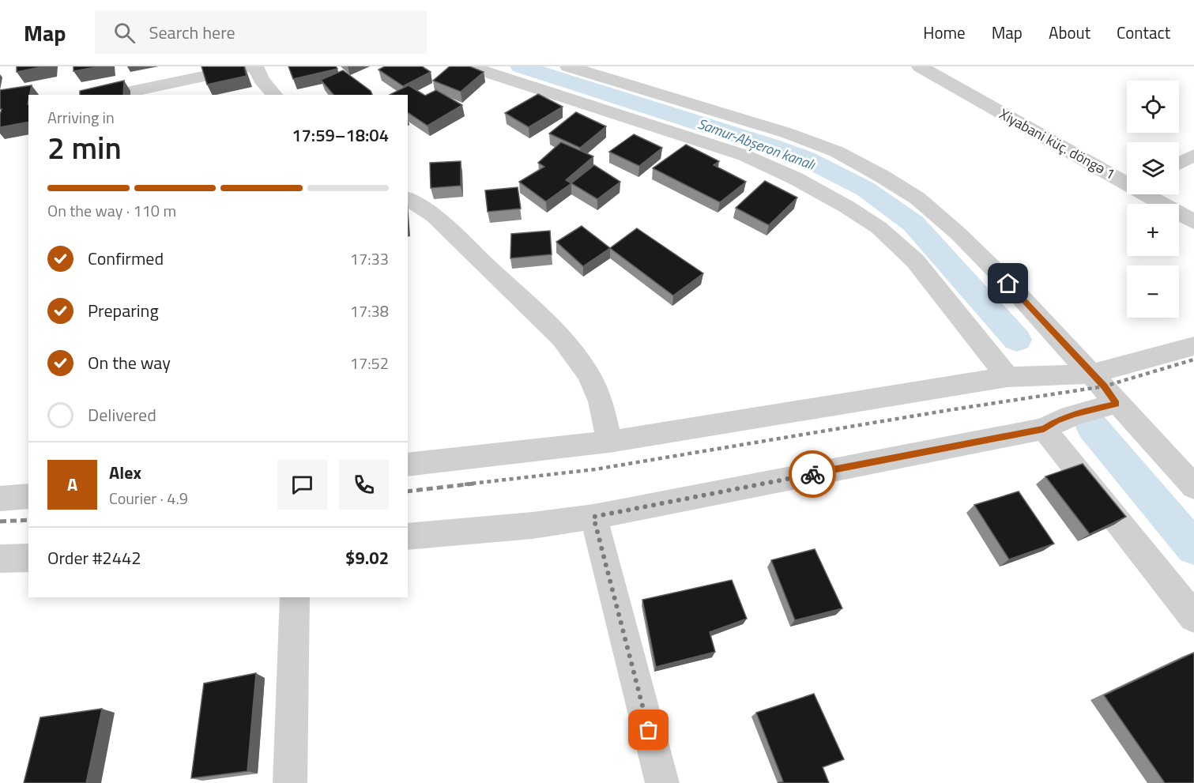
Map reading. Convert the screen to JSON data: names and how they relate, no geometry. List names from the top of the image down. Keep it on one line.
{"streets":{"street":["Xiyabani küç. döngə 1"]},"water":["Samur-Abşeron kanalı"],"page":{"header":"Map","search":"Search here","nav":["Home","Map","About","Contact"],"map_buttons":["+","−"],"heading":["2 min","Arriving in","17:59–18:04"],"panel":["Alex","Courier · 4.9","Order #2442","$9.02"],"bar":"On the way · 110 m","list":[["Confirmed","17:33"],["Preparing","17:38"],["On the way","17:52"],"Delivered"],"round":"A"}}
